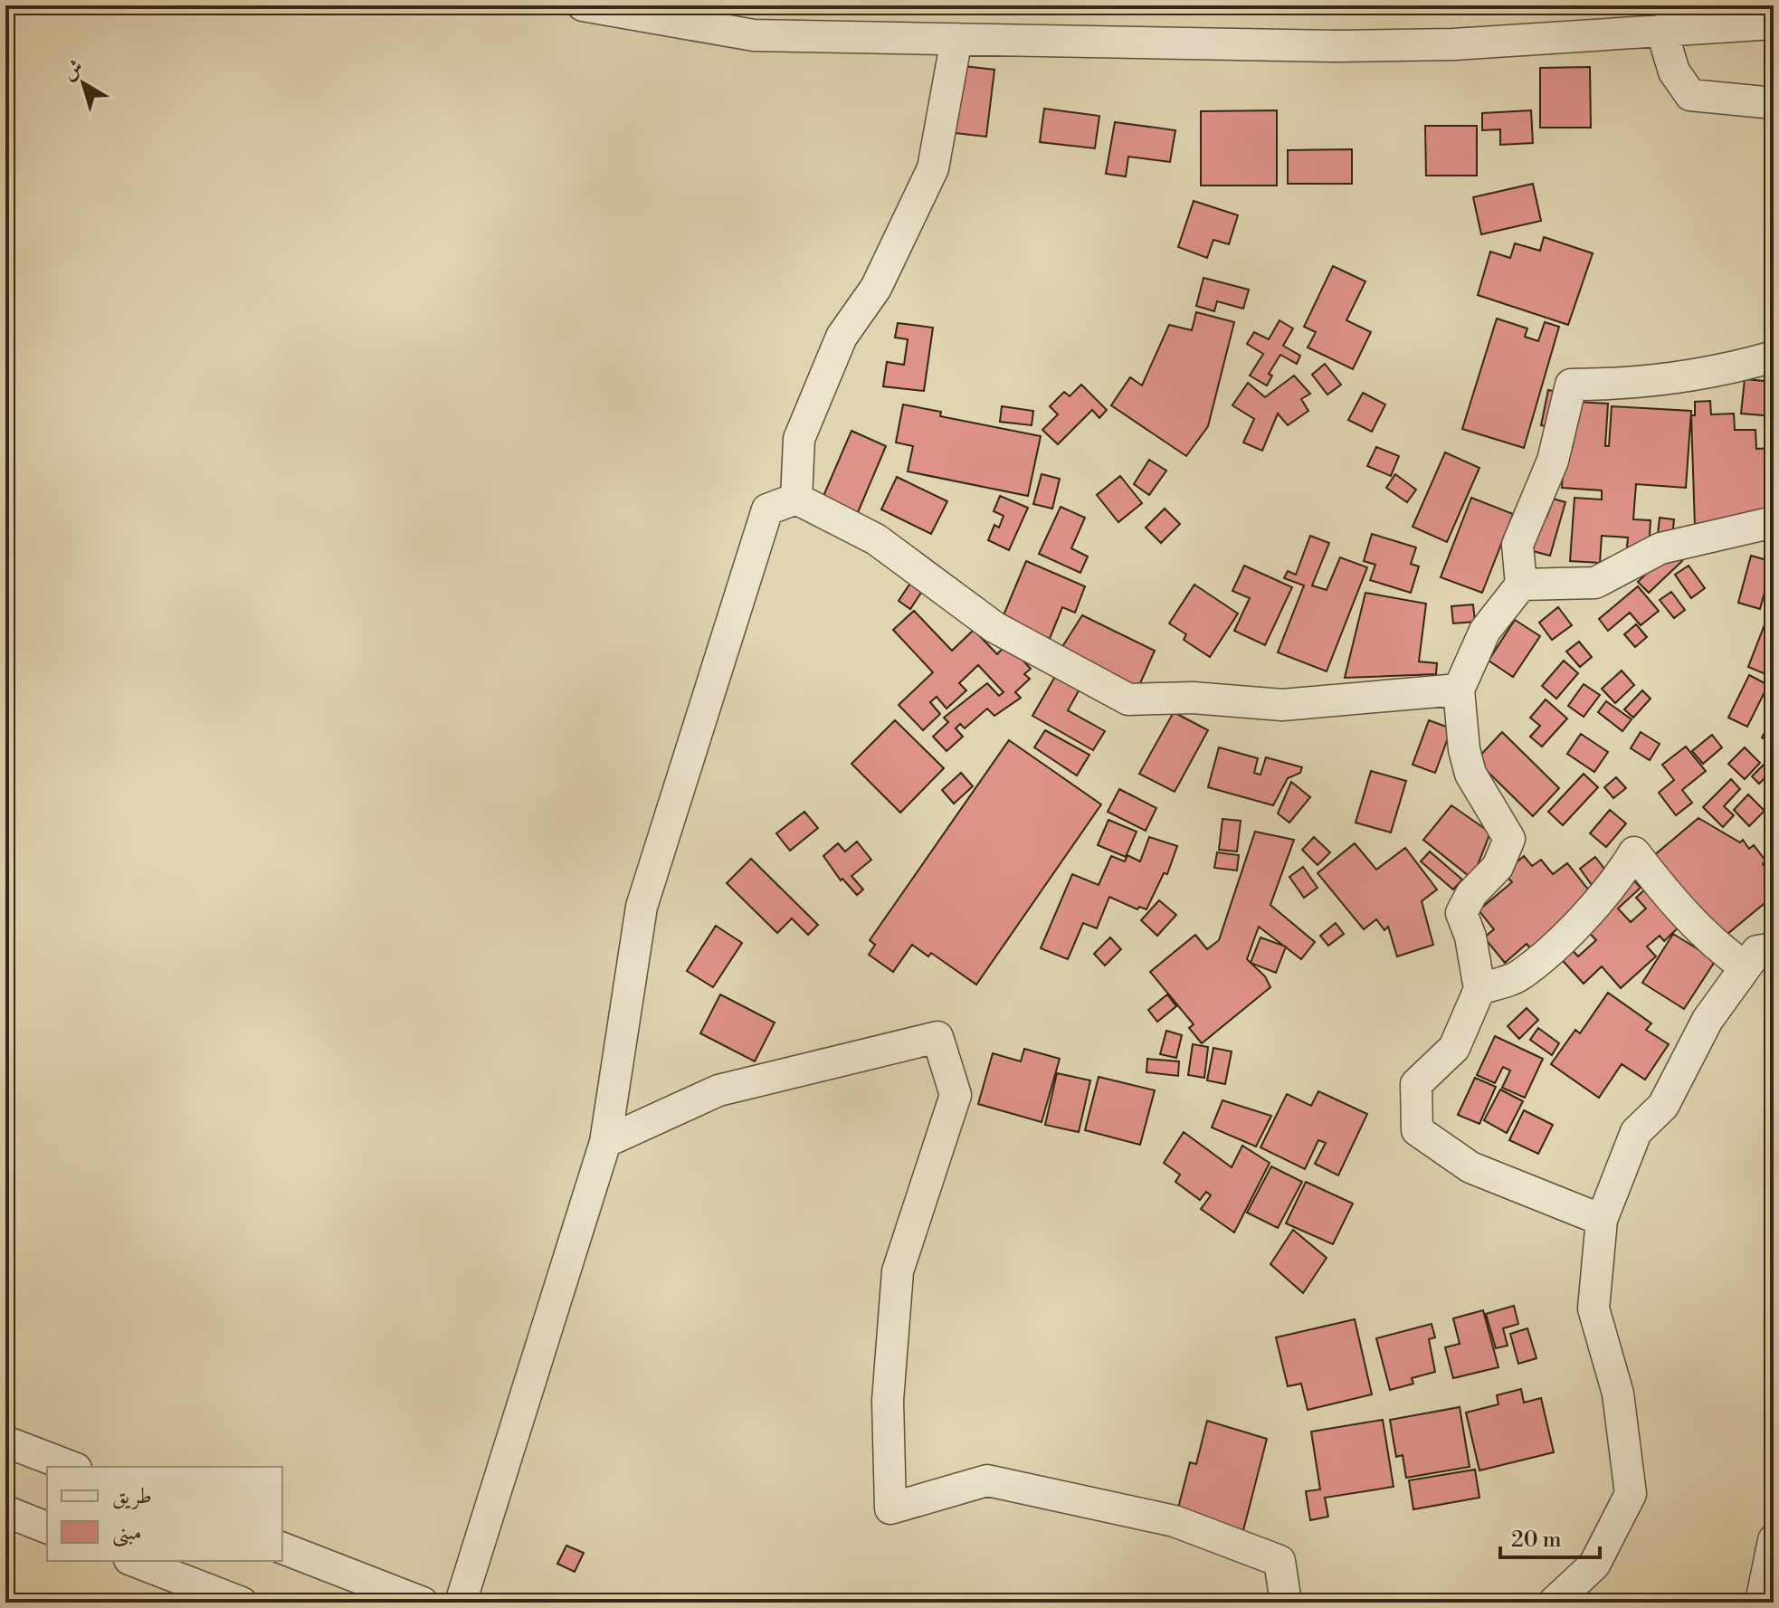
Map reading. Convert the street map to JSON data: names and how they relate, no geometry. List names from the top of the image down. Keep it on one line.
{"legend":["طريق","مبنى"],"scale_bar":"20 m","north":"top left"}
